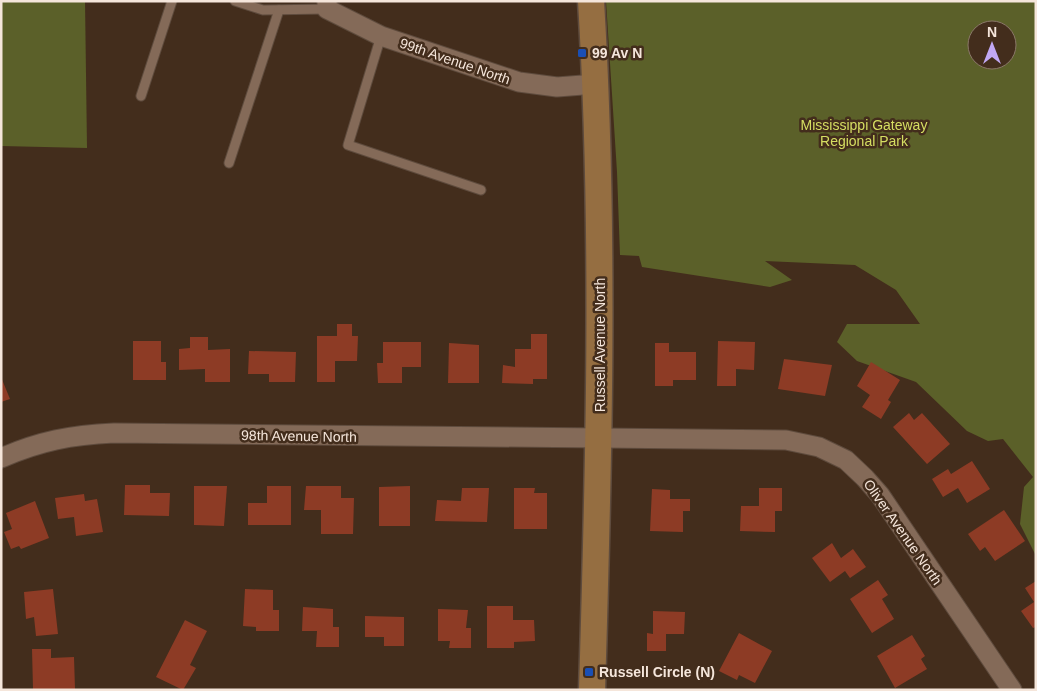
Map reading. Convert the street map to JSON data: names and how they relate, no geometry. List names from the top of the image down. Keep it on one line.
{"streets":{"street":["99th Avenue North","Russell Avenue North","98th Avenue North","Oliver Avenue North"]},"crossings":[["99th Avenue North","Russell Avenue North"],["Russell Avenue North","98th Avenue North"],["Russell Avenue North","Oliver Avenue North"],["98th Avenue North","Oliver Avenue North"]],"parks":["Mississippi Gateway Regional Park"],"places":{"transit":["99 Av N","Russell Circle (N)"]},"north":"top"}
